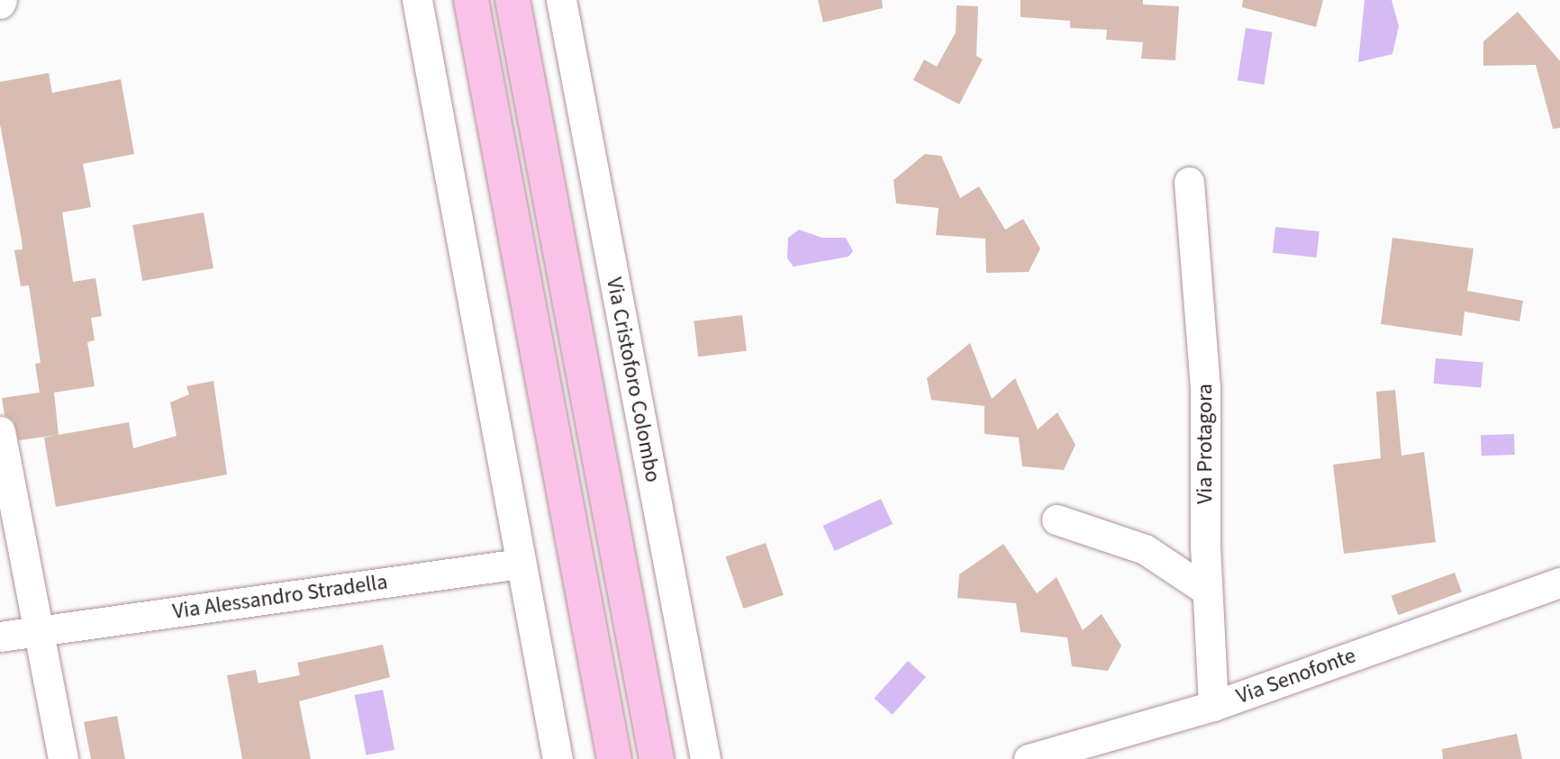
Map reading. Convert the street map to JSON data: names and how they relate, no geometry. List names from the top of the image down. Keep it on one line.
{"streets":{"street":["Via Cristoforo Colombo","Via Protagora","Via Alessandro Stradella","Via Senofonte"]},"crossings":[["Via Protagora","Via Senofonte"]]}
